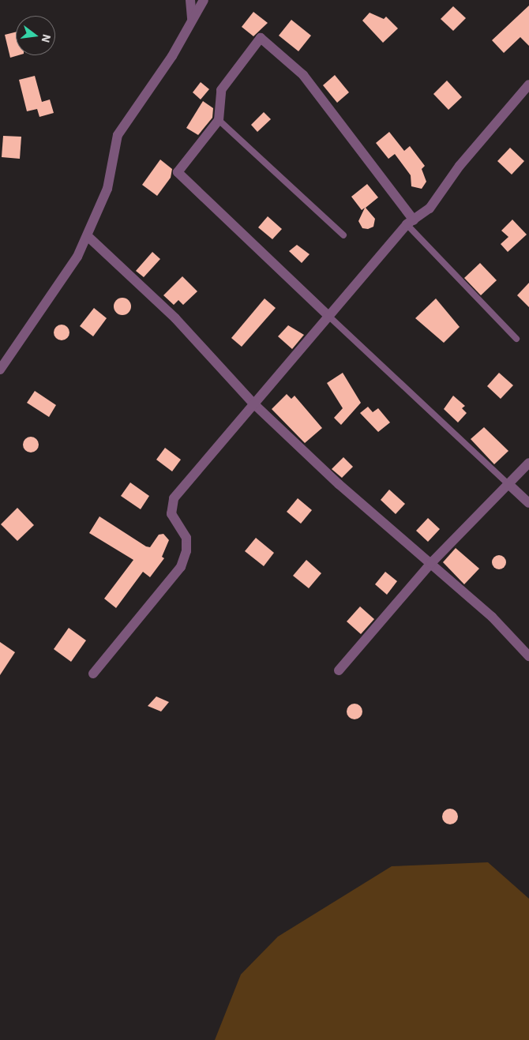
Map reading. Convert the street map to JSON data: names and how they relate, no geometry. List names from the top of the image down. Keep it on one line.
{"north":"right"}
